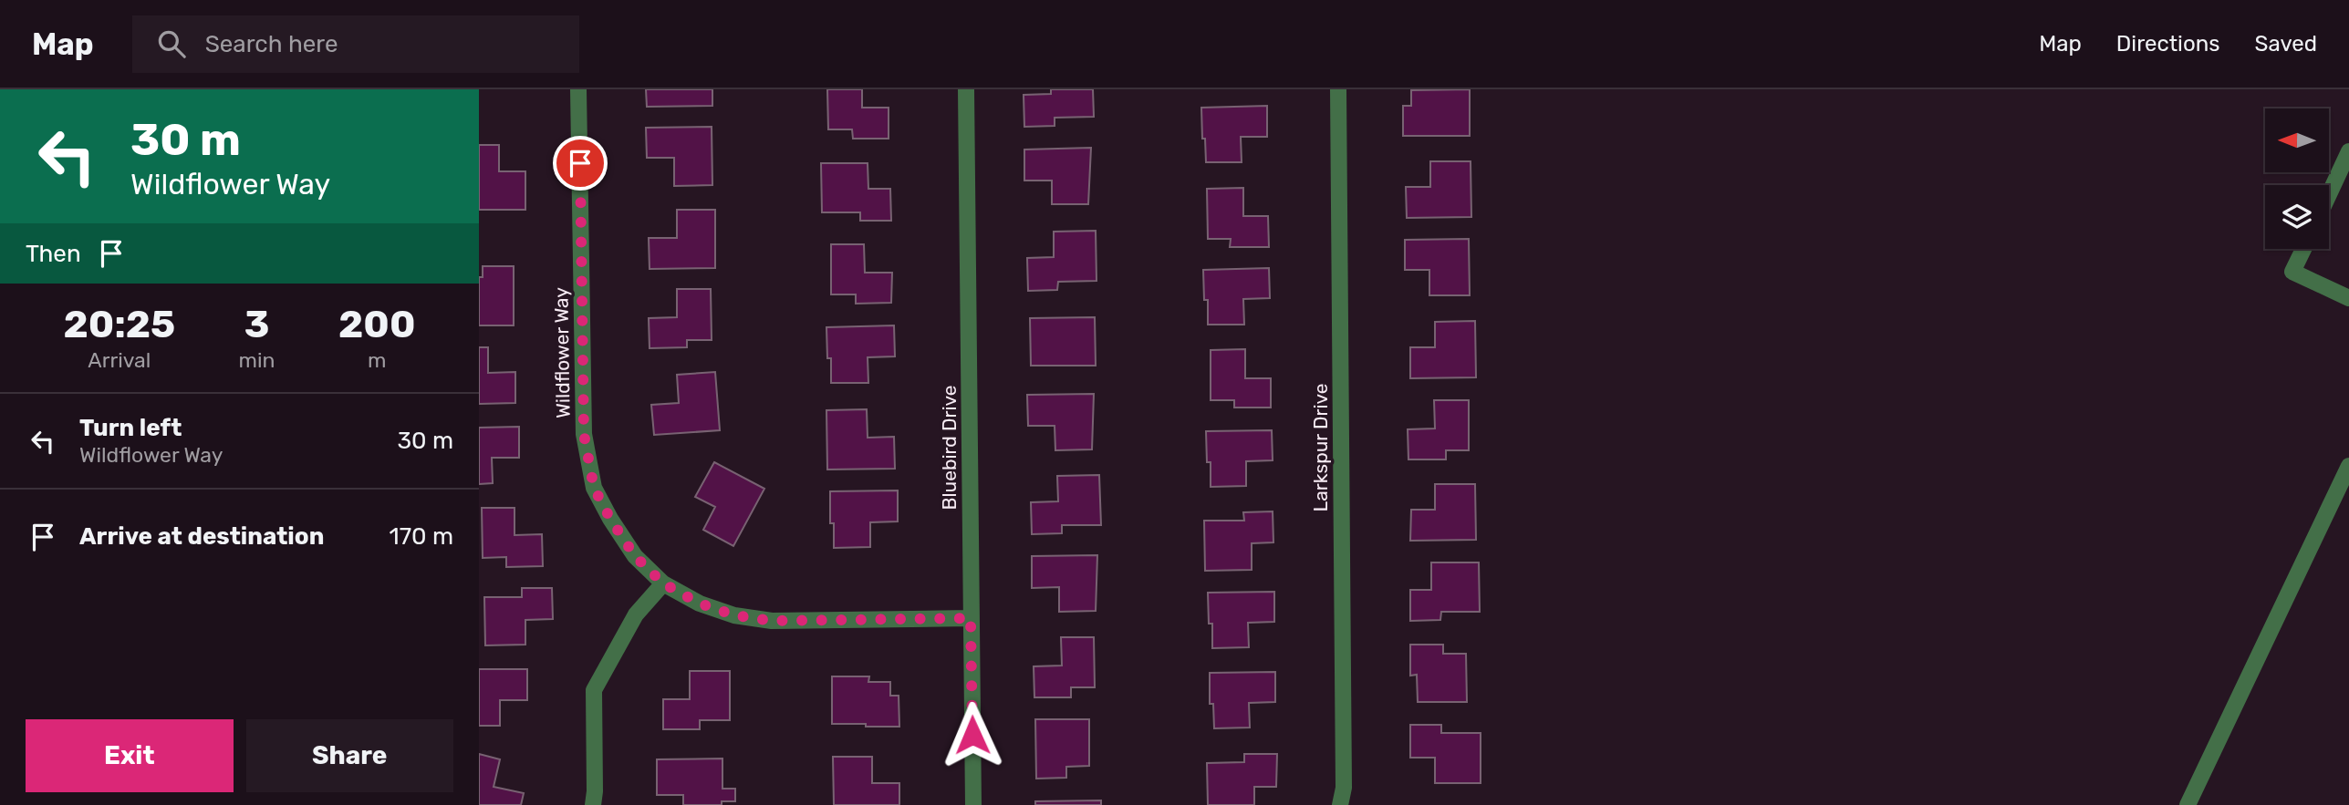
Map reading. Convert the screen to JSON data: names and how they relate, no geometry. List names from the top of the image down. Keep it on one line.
{"streets":{"street":["Wildflower Way","Bluebird Drive","Larkspur Drive"]},"crossings":[["Wildflower Way","Bluebird Drive"]],"north":"left","page":{"header":"Map","search":"Search here","nav":["Map","Directions","Saved"],"turn":["30 m","Wildflower Way"],"then":"Then","eta":["20:25","Arrival","3","min","200","m"],"list":[{"name":"Turn left","note":"Wildflower Way","value":"30 m"},{"name":"Arrive at destination","value":"170 m"}],"buttons":["Exit","Share"]}}
